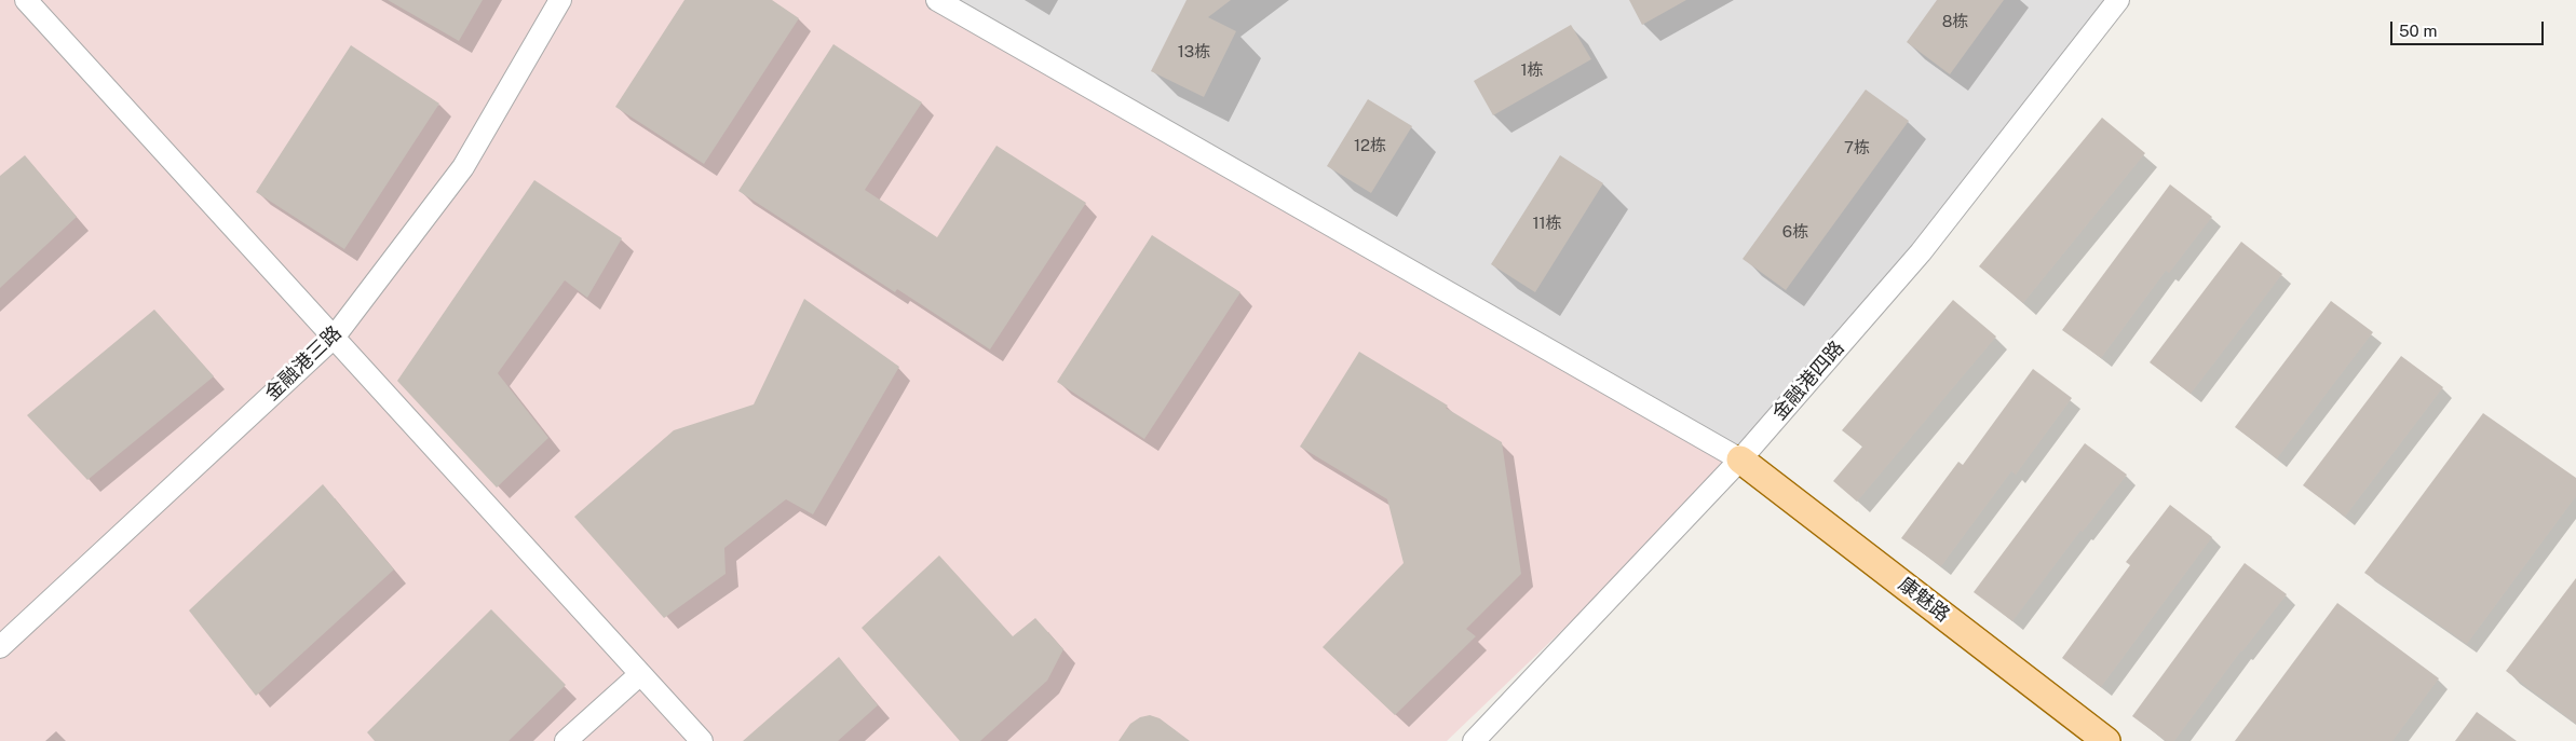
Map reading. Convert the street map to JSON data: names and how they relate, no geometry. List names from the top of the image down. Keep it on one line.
{"streets":{"main road":["康魅路"],"street":["金融港三路","金融港四路"]},"crossings":[["金融港四路","康魅路"]],"house_numbers":["8栋","13栋","1栋","12栋","7栋","11栋","6栋"],"scale_bar":"50 m"}
